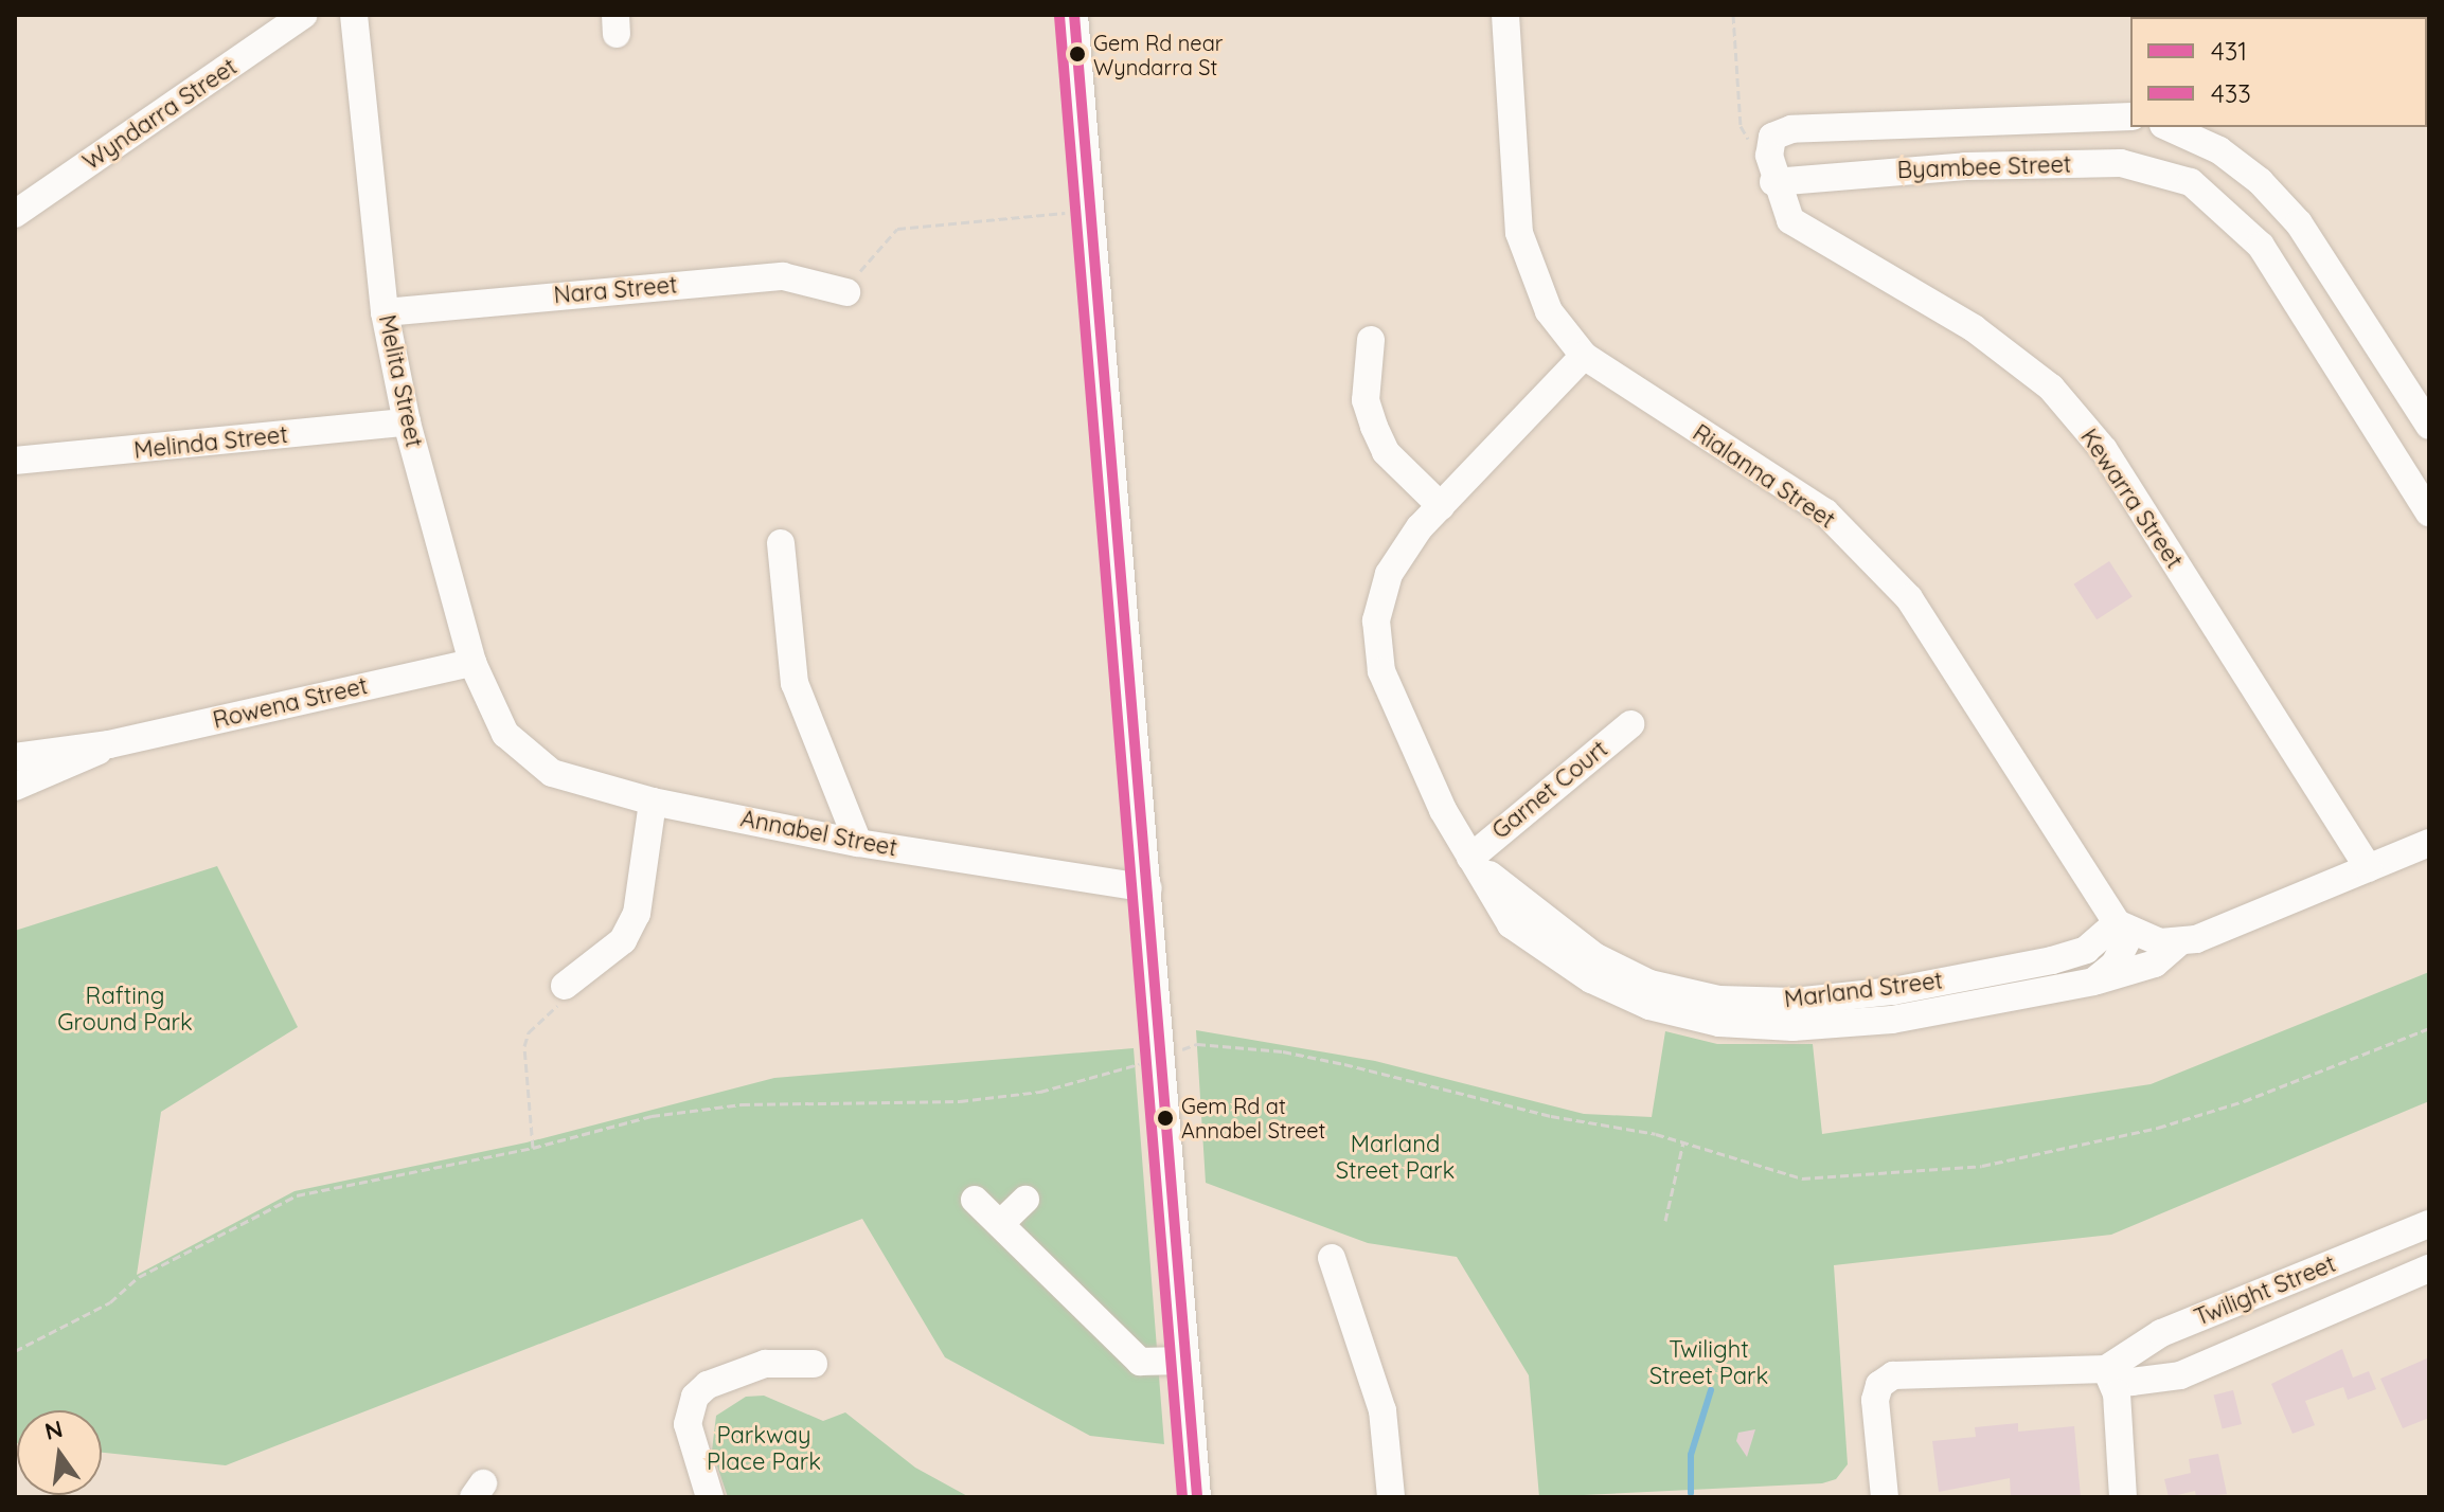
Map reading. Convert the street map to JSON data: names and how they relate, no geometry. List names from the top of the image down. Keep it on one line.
{"streets":{"street":["Wyndarra Street","Byambee Street","Nara Street","Melita Street","Melinda Street","Rialanna Street","Kewarra Street","Rowena Street","Garnet Court","Annabel Street","Marland Street","Twilight Street"]},"crossings":[["Byambee Street","Kewarra Street"],["Nara Street","Melita Street"],["Melita Street","Melinda Street"],["Melita Street","Rowena Street"],["Melita Street","Annabel Street"],["Rialanna Street","Marland Street"],["Kewarra Street","Marland Street"],["Garnet Court","Marland Street"]],"parks":["Rafting Ground Park","Marland Street Park","Twilight Street Park","Parkway Place Park"],"places":["Gem Rd near Wyndarra St","Gem Rd at Annabel Street"],"lines":["transit line 431","transit line 433"],"legend":["431","433"],"north":"top"}
